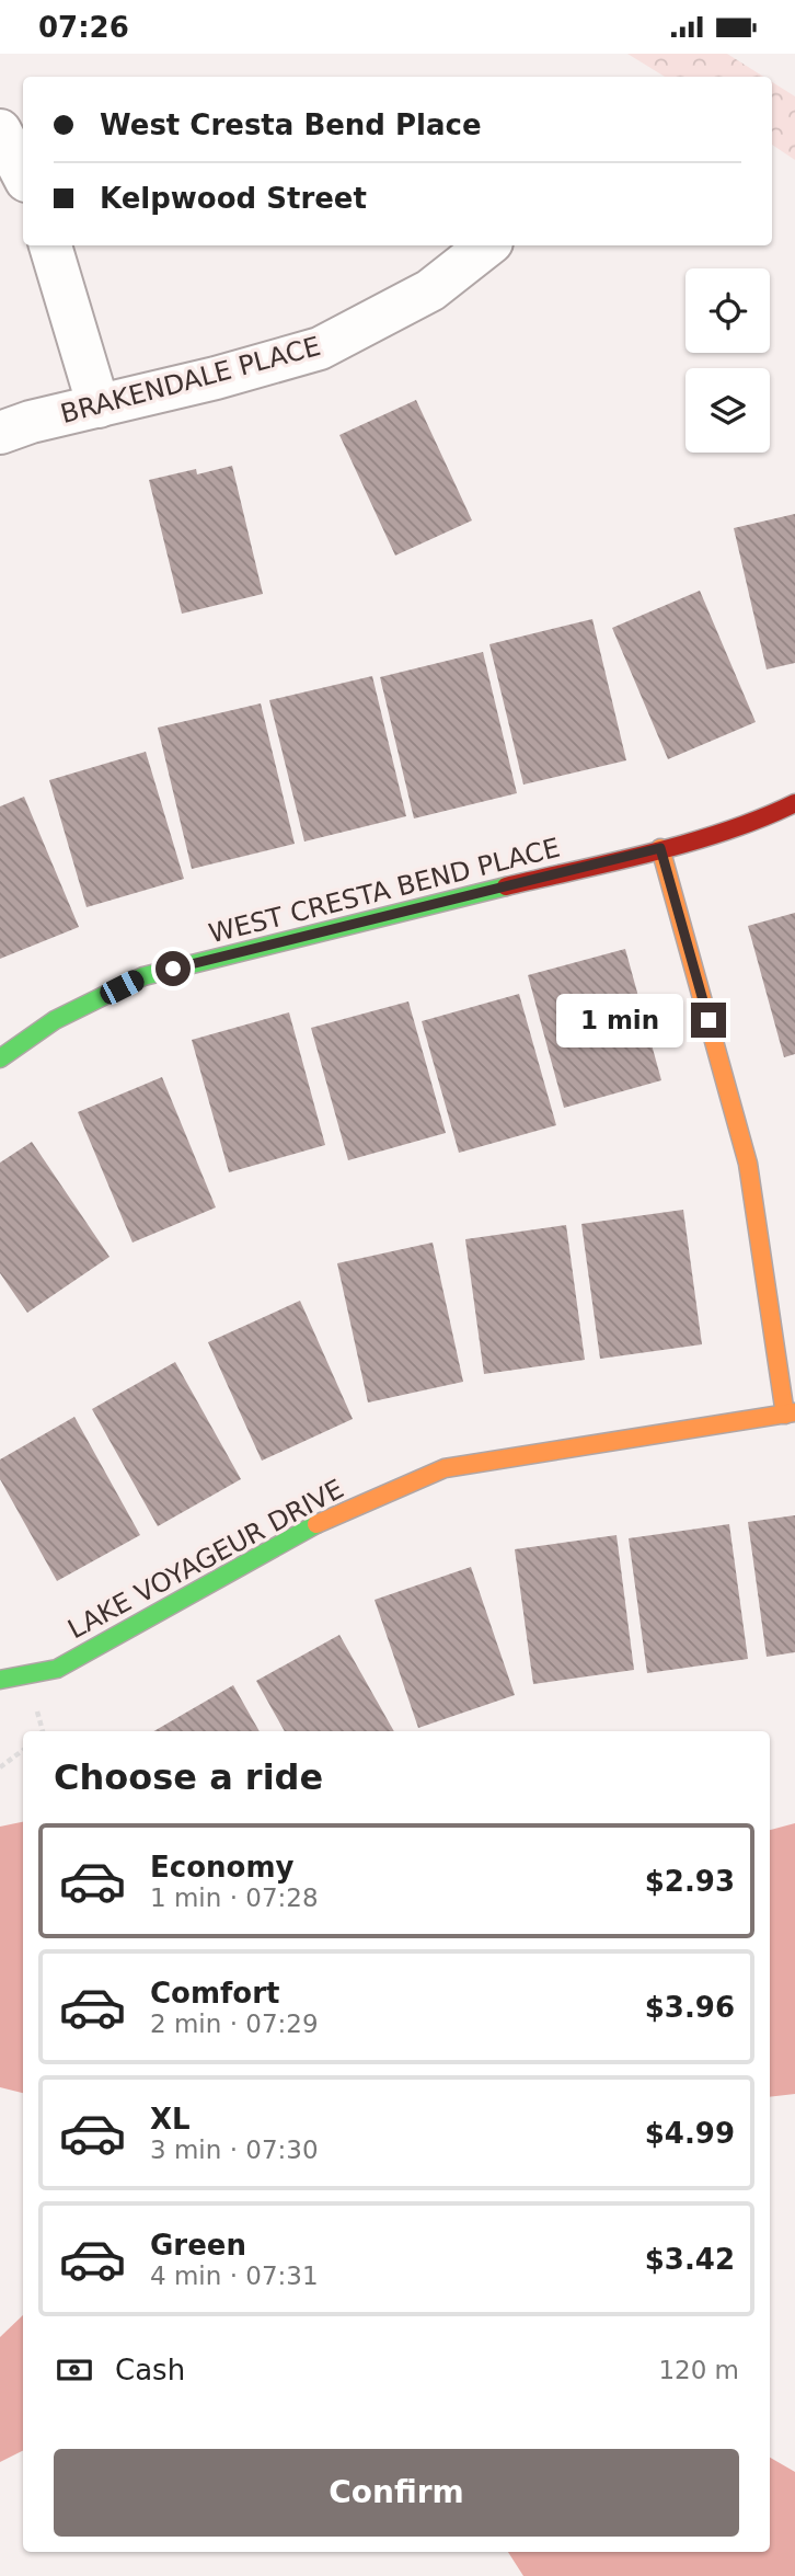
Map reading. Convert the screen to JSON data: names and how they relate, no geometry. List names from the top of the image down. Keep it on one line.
{"streets":{"street":["BRAKENDALE PLACE","WEST CRESTA BEND PLACE","LAKE VOYAGEUR DRIVE"]},"page":{"status":"07:26","banner":["West Cresta Bend Place","Kelpwood Street"],"bubble":"1 min","heading":"Choose a ride","list":[{"name":"Economy","note":"1 min · 07:28","value":"$2.93"},{"name":"Comfort","note":"2 min · 07:29","value":"$3.96"},{"name":"XL","note":"3 min · 07:30","value":"$4.99"},{"name":"Green","note":"4 min · 07:31","value":"$3.42"}],"pay":["Cash","120 m"],"buttons":"Confirm"}}
